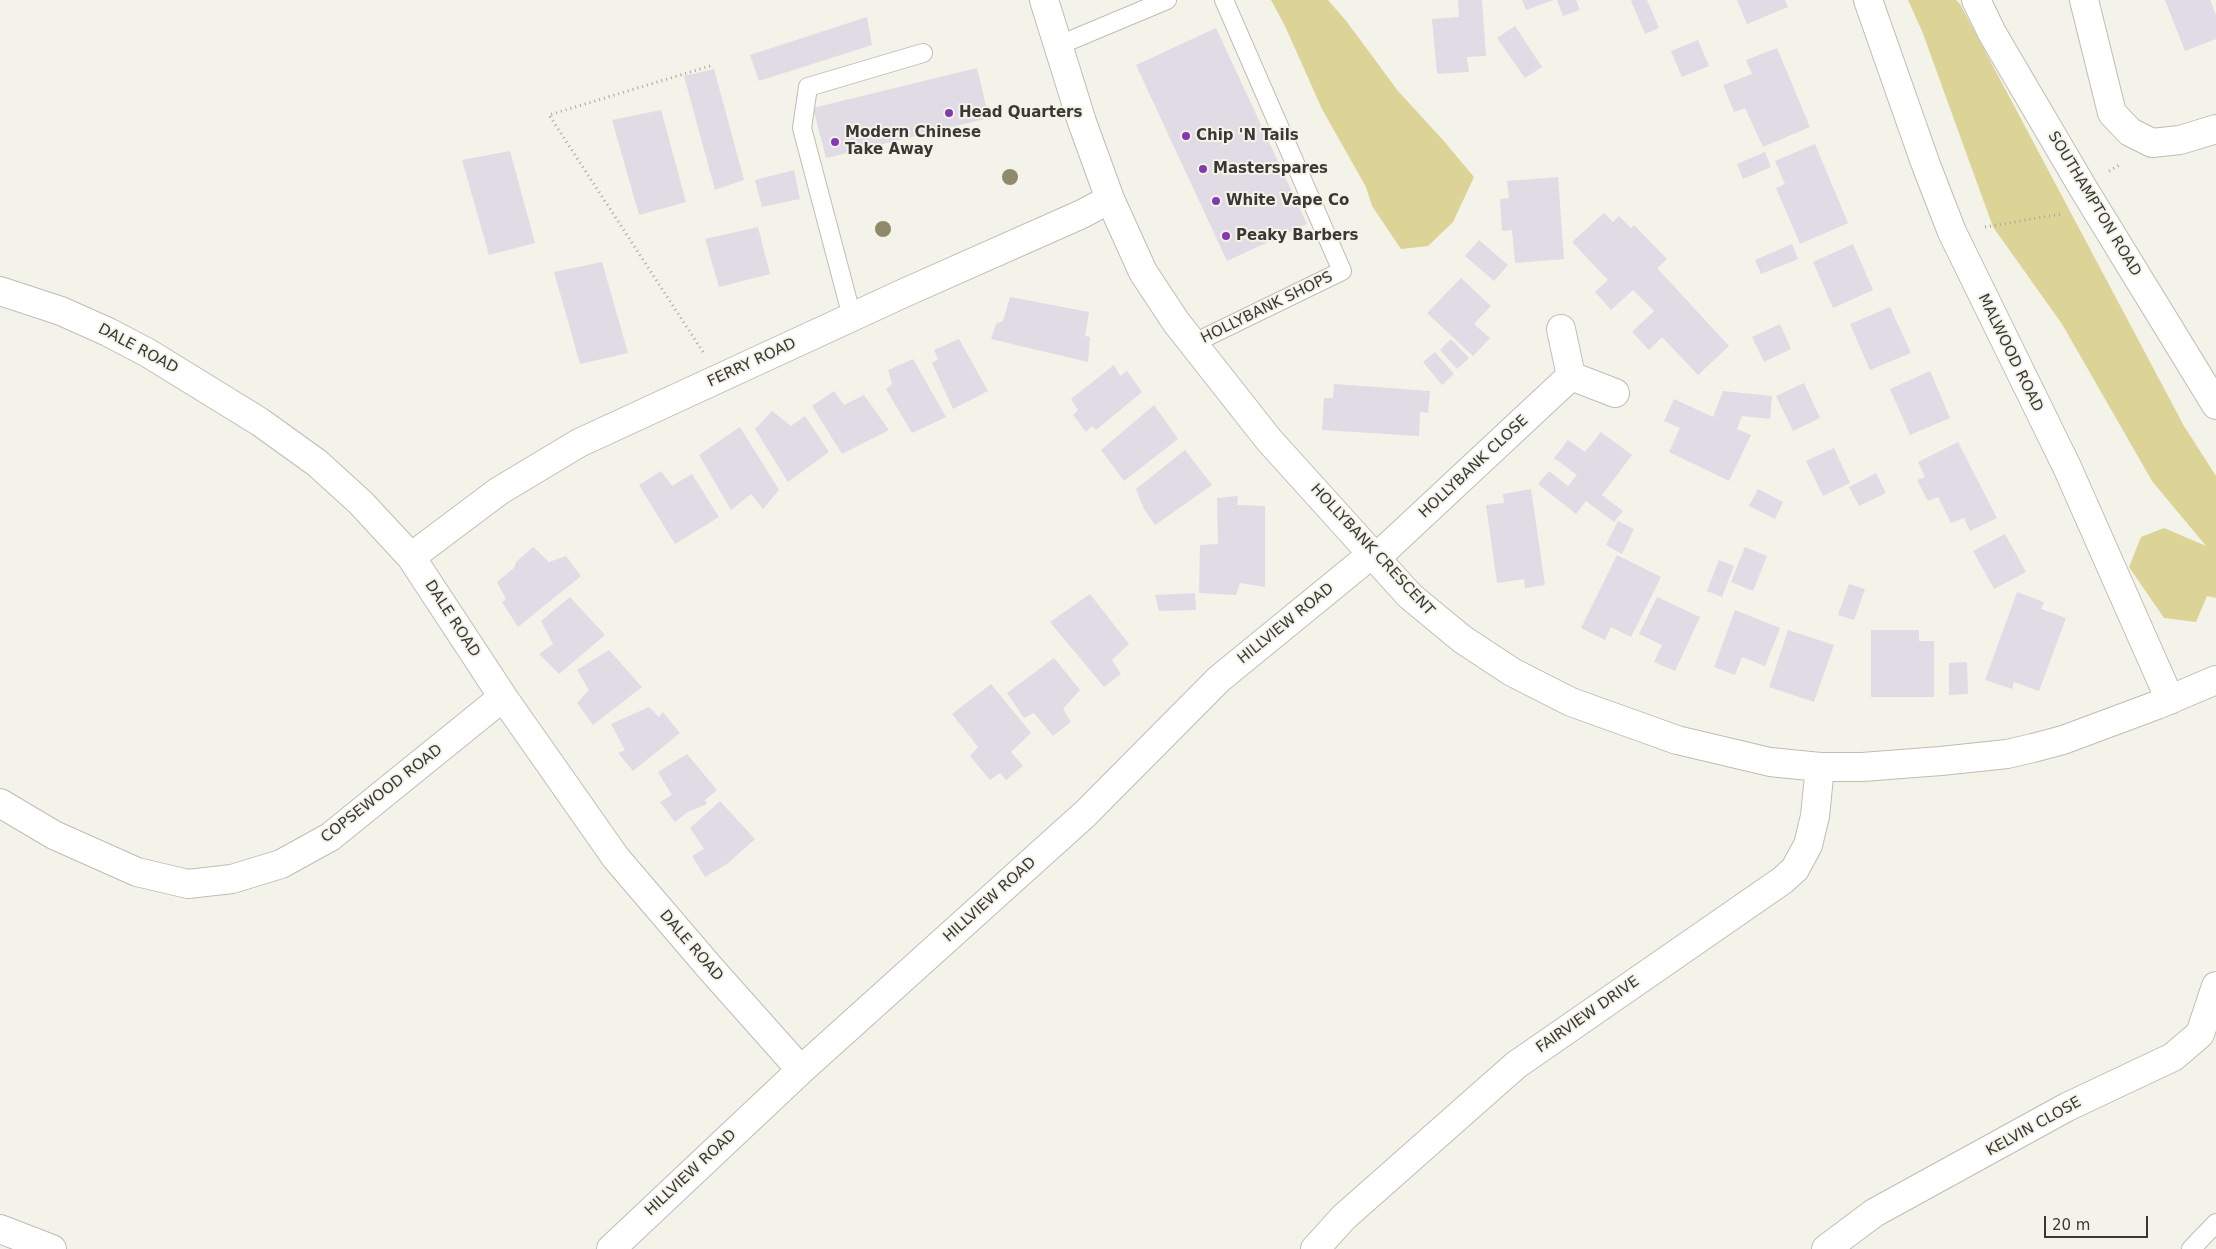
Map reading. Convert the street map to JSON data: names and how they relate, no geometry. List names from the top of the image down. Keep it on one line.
{"streets":{"street":["SOUTHAMPTON ROAD","DALE ROAD","MALWOOD ROAD","FERRY ROAD","HOLLYBANK CLOSE","HOLLYBANK CRESCENT","HILLVIEW ROAD","COPSEWOOD ROAD","FAIRVIEW DRIVE","KELVIN CLOSE"],"lane":["HOLLYBANK SHOPS"]},"crossings":[["HOLLYBANK SHOPS","HOLLYBANK CRESCENT"],["DALE ROAD","FERRY ROAD"],["DALE ROAD","HILLVIEW ROAD"],["DALE ROAD","COPSEWOOD ROAD"],["MALWOOD ROAD","HOLLYBANK CRESCENT"],["FERRY ROAD","HOLLYBANK CRESCENT"],["HOLLYBANK CLOSE","HOLLYBANK CRESCENT"],["HOLLYBANK CLOSE","HILLVIEW ROAD"],["HOLLYBANK CRESCENT","HILLVIEW ROAD"],["HOLLYBANK CRESCENT","FAIRVIEW DRIVE"]],"places":["Head Quarters","Chip 'N Tails","Modern Chinese Take Away","Masterspares","White Vape Co","Peaky Barbers"],"scale_bar":"20 m"}
